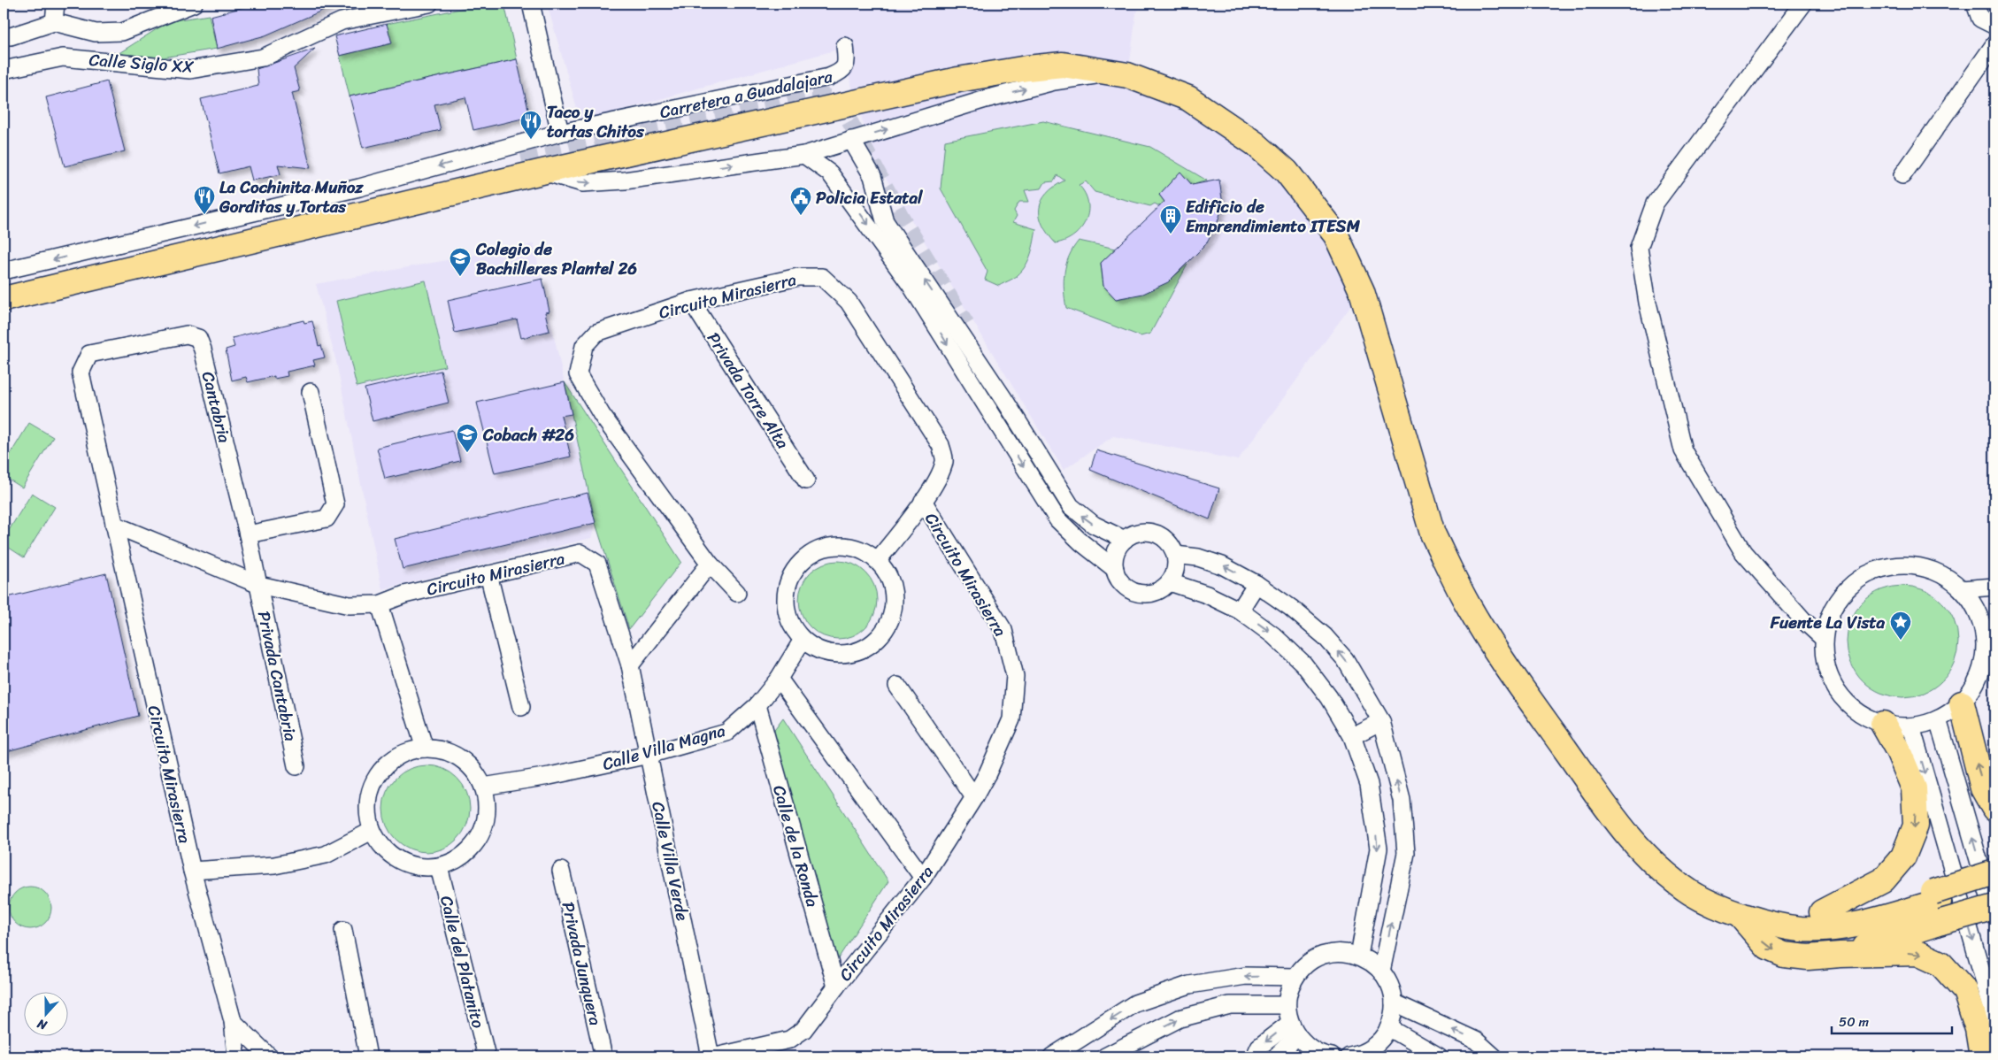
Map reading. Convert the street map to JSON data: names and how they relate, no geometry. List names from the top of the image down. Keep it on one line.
{"streets":{"street":["Calle Siglo XX","Carretera a Guadalajara","Circuito Mirasierra","Privada Torre Alta","Cantabria","Privada Cantabria","Calle Villa Magna","Calle de la Ronda","Calle Villa Verde","Calle del Platanito","Privada Junquera"]},"crossings":[["Circuito Mirasierra","Privada Torre Alta"],["Circuito Mirasierra","Cantabria"],["Circuito Mirasierra","Privada Cantabria"],["Circuito Mirasierra","Calle de la Ronda"],["Circuito Mirasierra","Calle Villa Verde"],["Cantabria","Privada Cantabria"],["Calle Villa Magna","Calle de la Ronda"],["Calle Villa Magna","Calle Villa Verde"],["Calle Villa Magna","Calle del Platanito"]],"one_way":["Carretera a Guadalajara"],"places":{"restaurant":["Taco y tortas Chitos","La Cochinita Muñoz Gorditas y Tortas"],"public building":["Policia Estatal"],"building":["Edificio de Emprendimiento ITESM"],"school or university":["Colegio de Bachilleres Plantel 26","Cobach #26"],"place":["Fuente La Vista"]},"scale_bar":"50 m","north":"bottom"}
